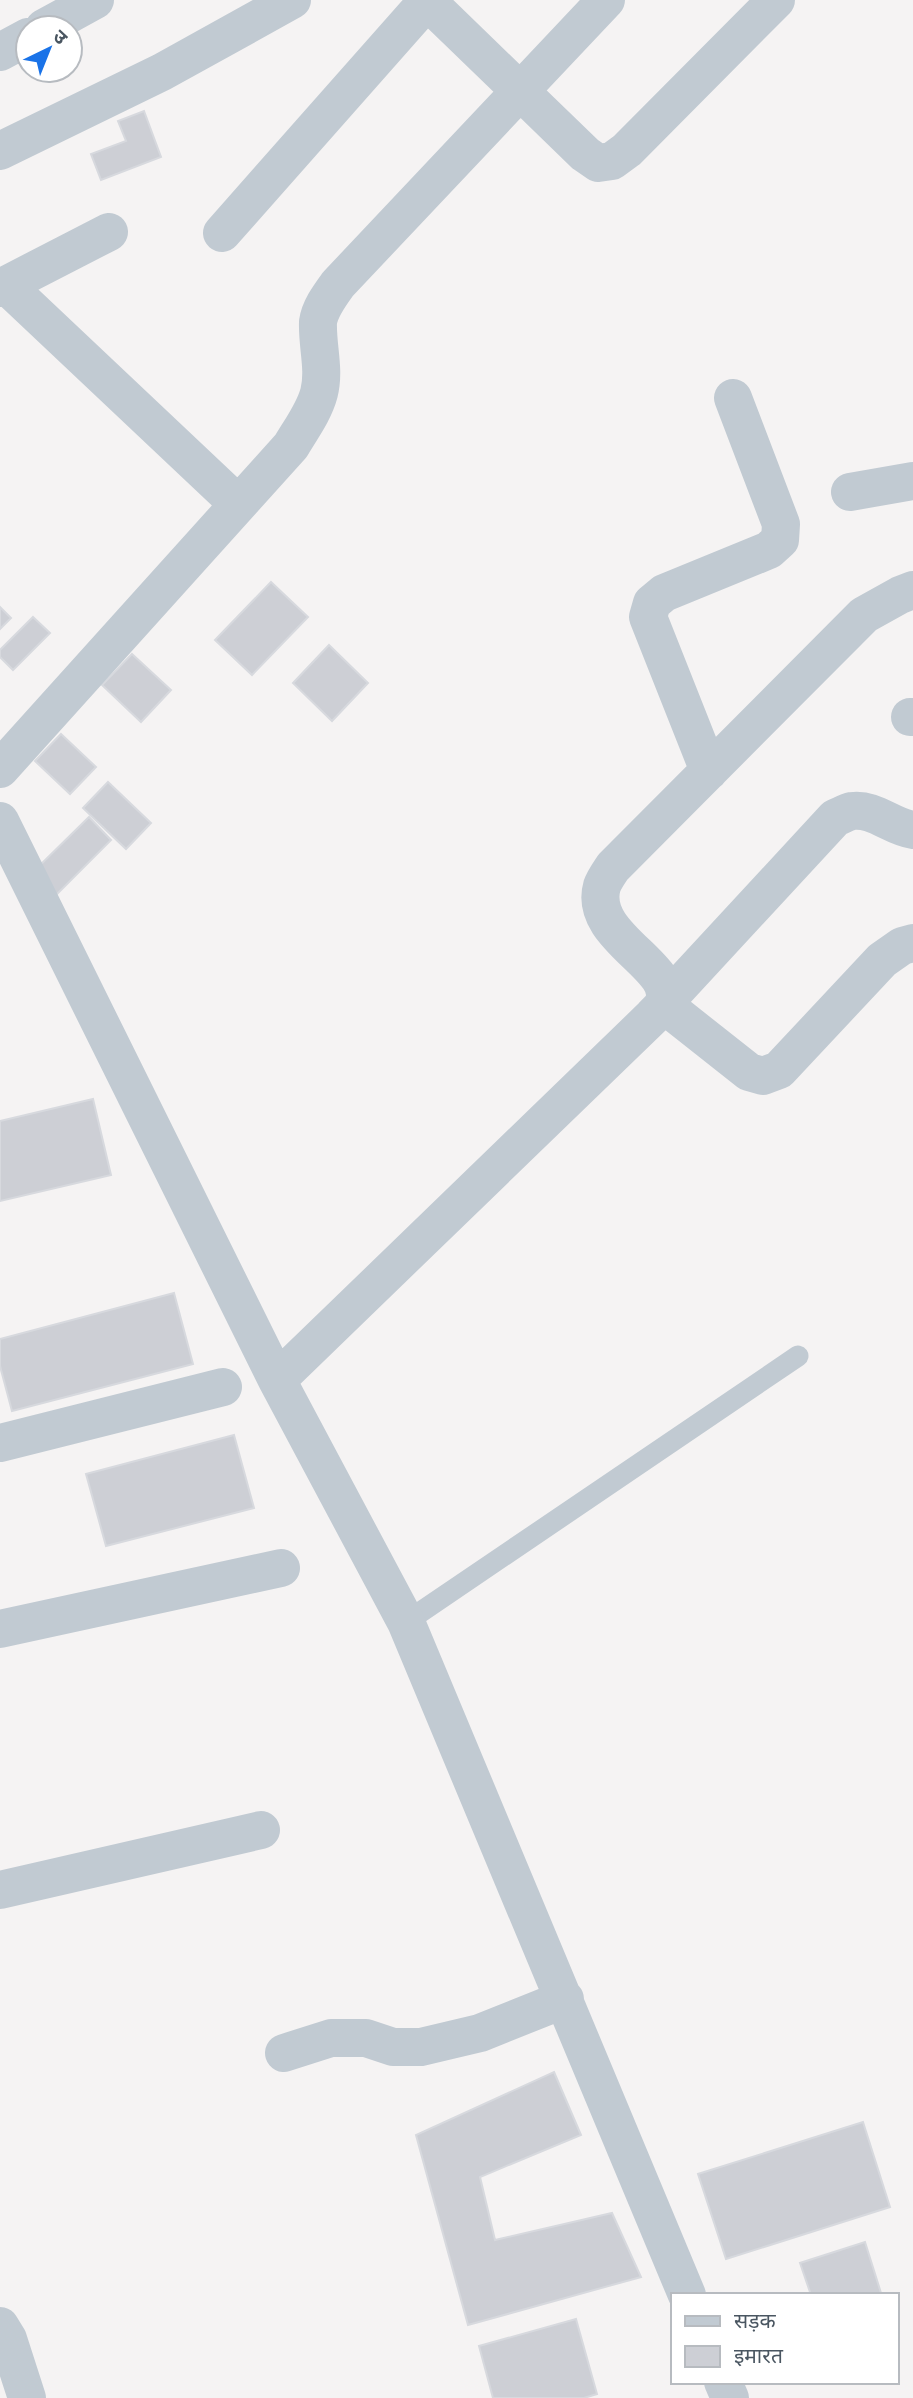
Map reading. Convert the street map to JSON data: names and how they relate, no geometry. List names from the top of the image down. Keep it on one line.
{"legend":["सड़क","इमारत"],"north":"top right"}
